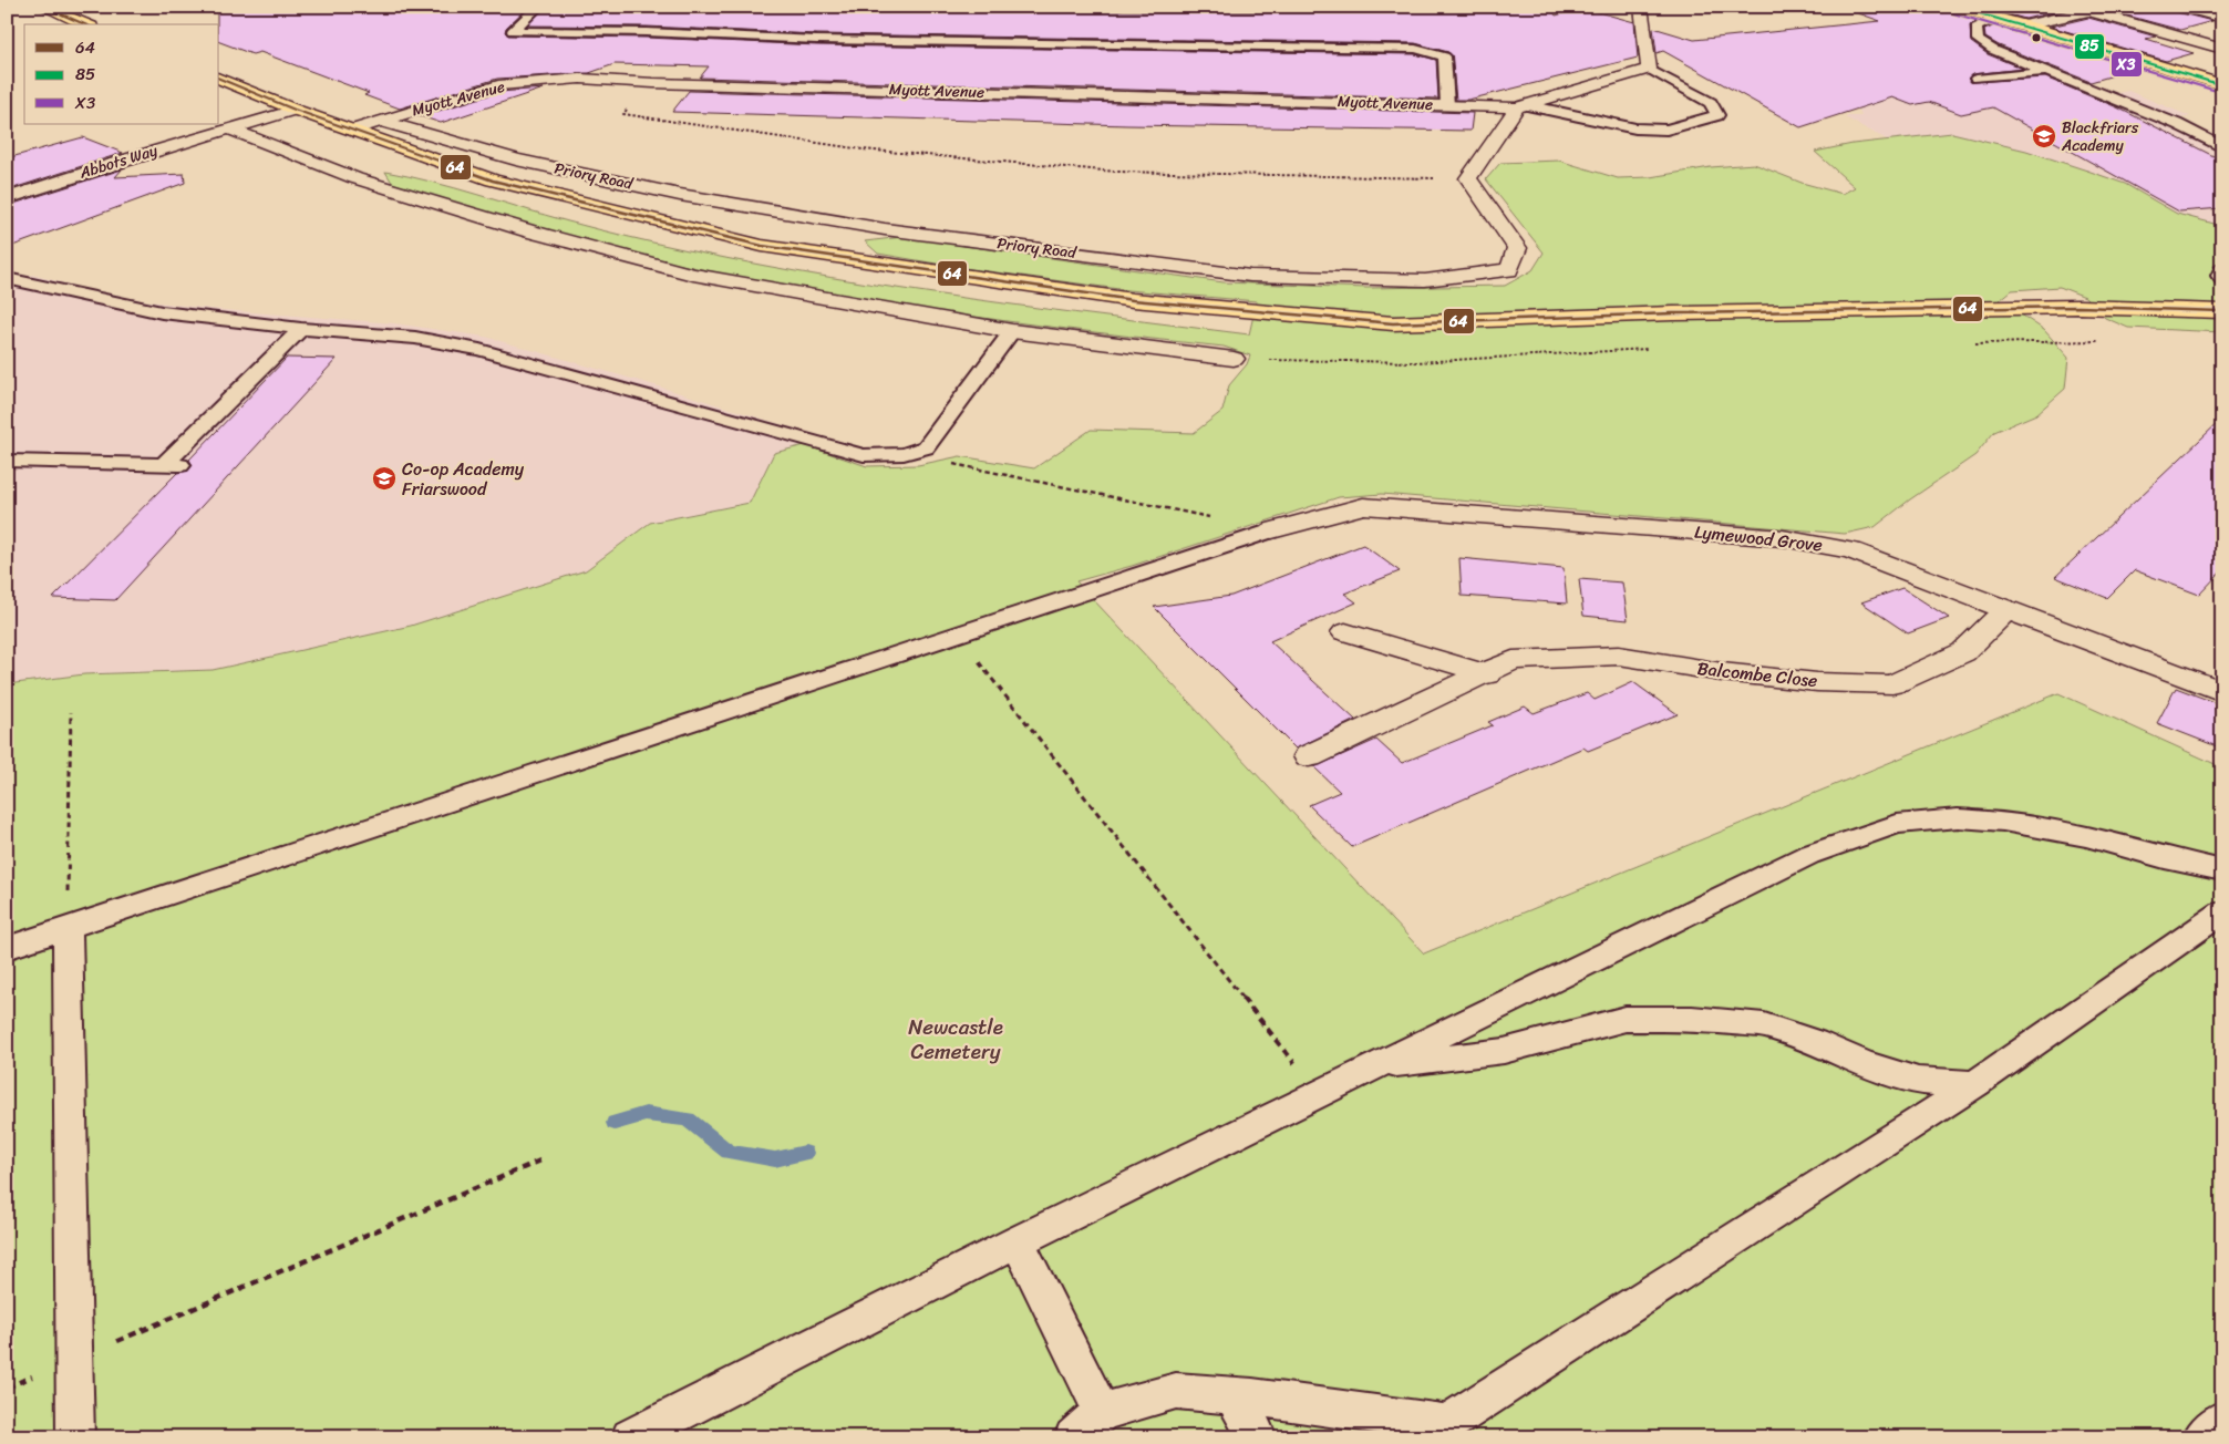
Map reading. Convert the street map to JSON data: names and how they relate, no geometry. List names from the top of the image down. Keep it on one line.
{"streets":{"main road":["Priory Road"],"street":["Myott Avenue","Abbots Way","Lymewood Grove","Balcombe Close"]},"crossings":[["Myott Avenue","Priory Road"],["Abbots Way","Priory Road"],["Lymewood Grove","Balcombe Close"]],"parks":["Newcastle Cemetery"],"places":{"school or university":["Blackfriars Academy","Co-op Academy Friarswood"]},"lines":["transit line 64","transit line 85","transit line X3"],"legend":["64","85","X3"]}
